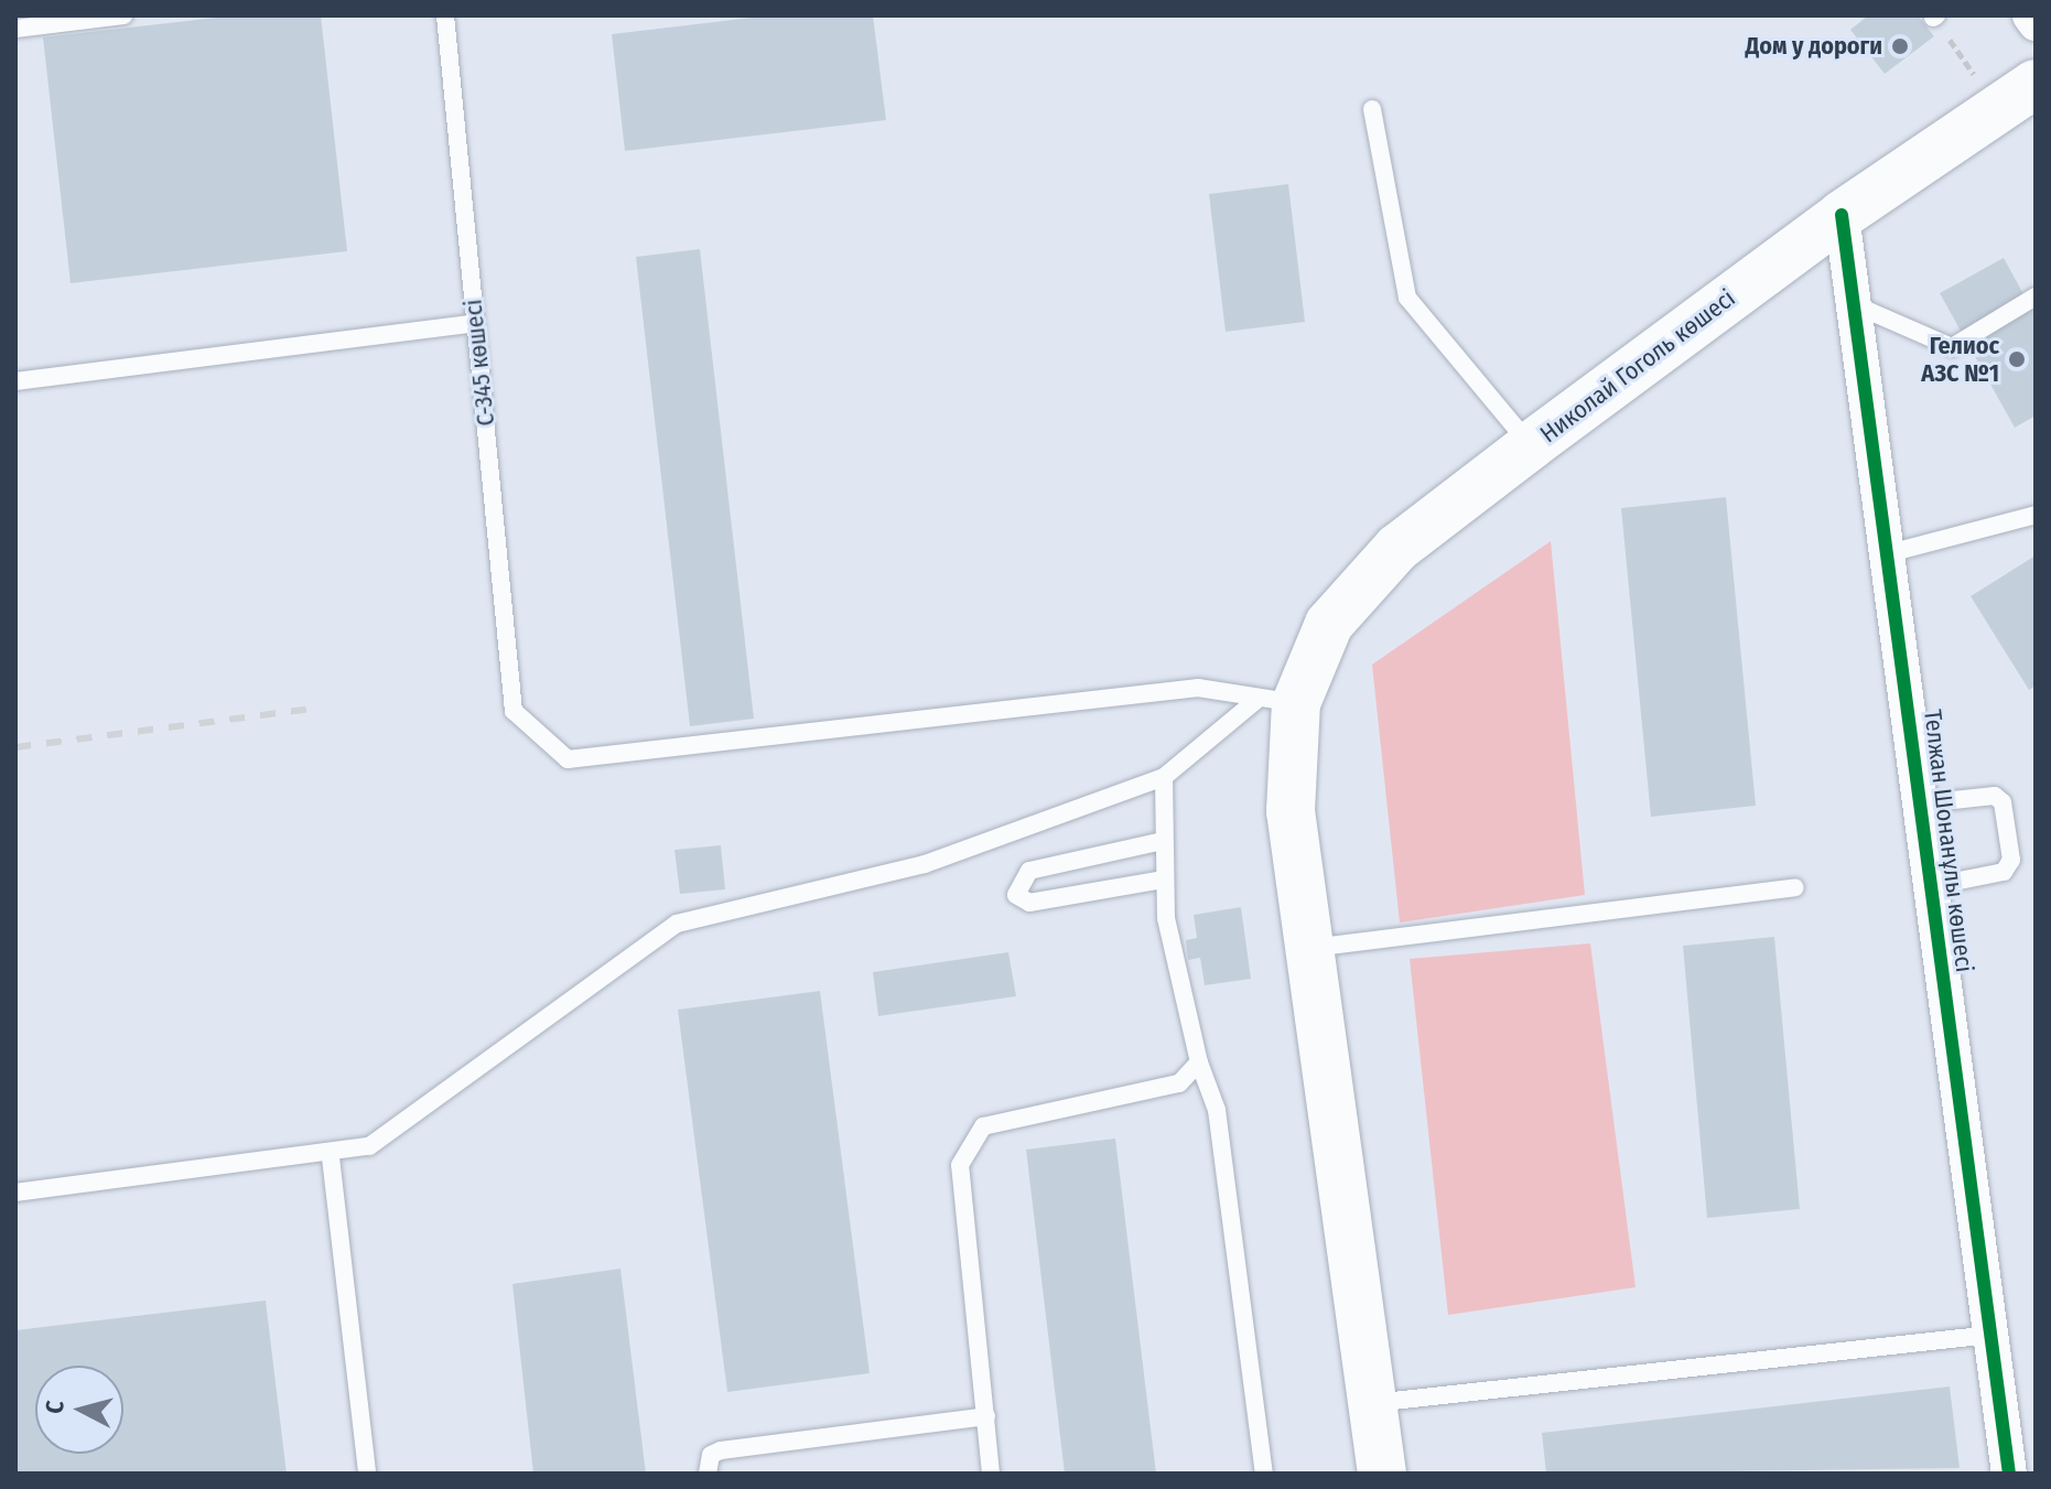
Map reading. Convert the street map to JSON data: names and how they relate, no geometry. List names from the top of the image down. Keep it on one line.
{"streets":{"main road":["Николай Гоголь көшесі"],"street":["Телжан Шонанұлы көшесі"],"lane":["С-345 көшесі"]},"crossings":[["С-345 көшесі","Николай Гоголь көшесі"],["Николай Гоголь көшесі","Телжан Шонанұлы көшесі"]],"places":["Дом у дороги","Гелиос АЗС №1"],"north":"left"}
